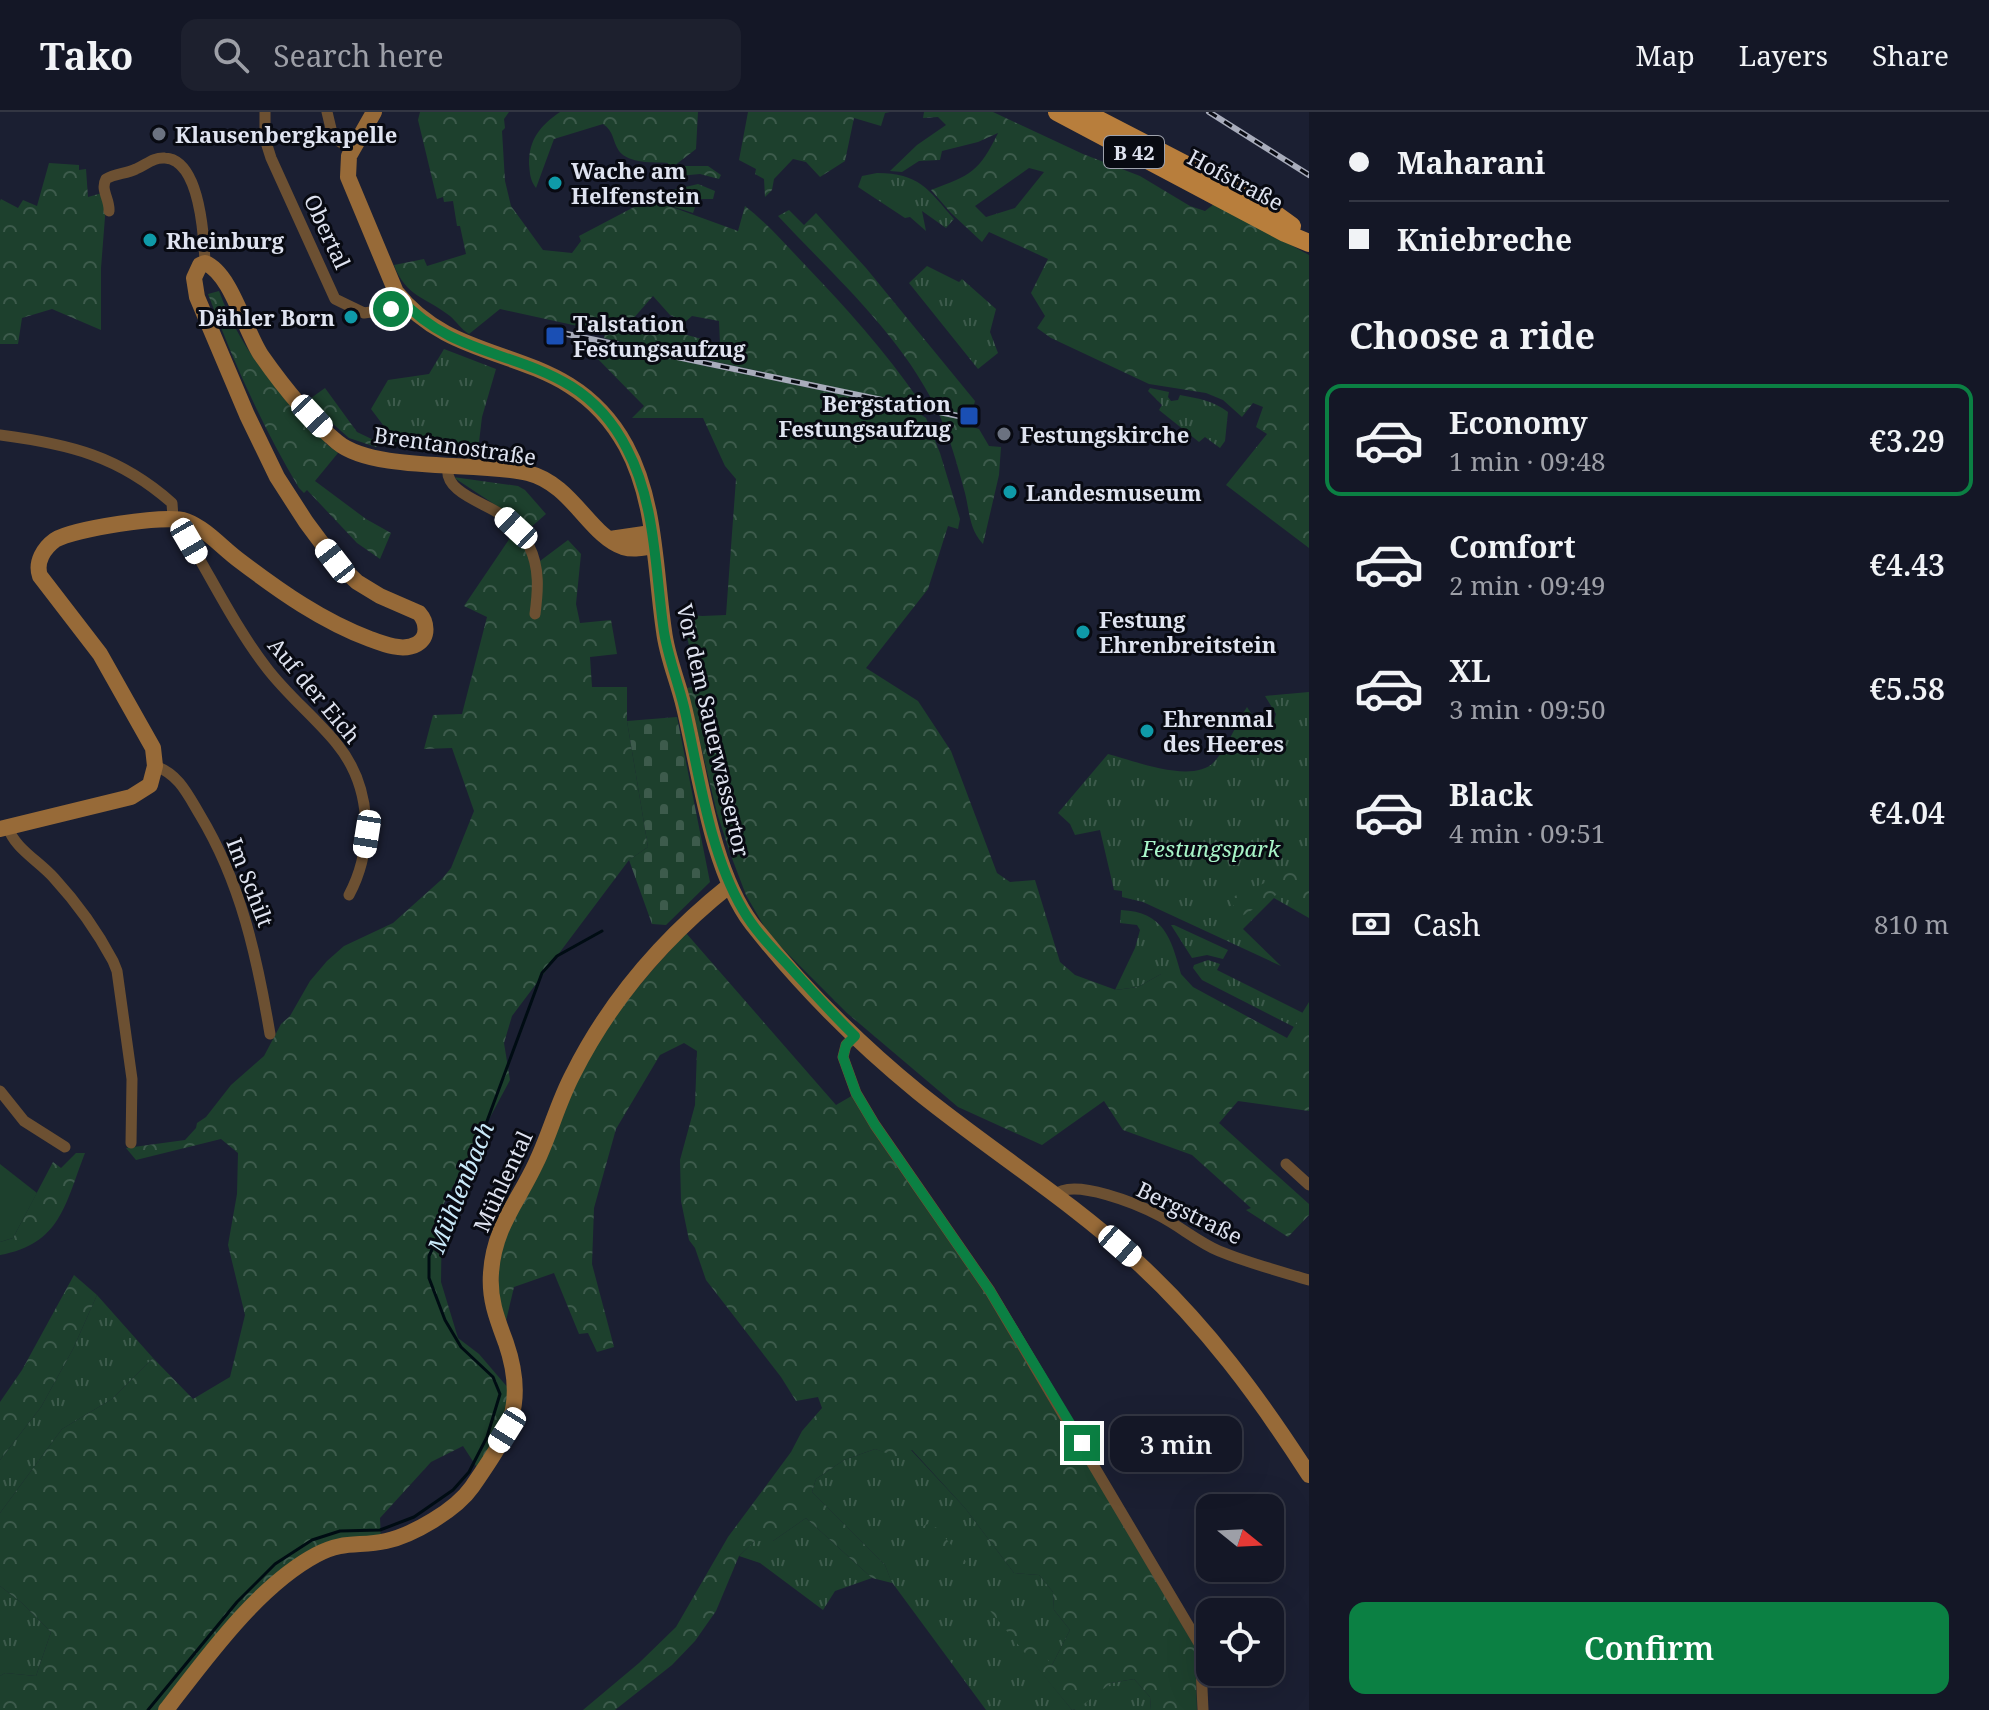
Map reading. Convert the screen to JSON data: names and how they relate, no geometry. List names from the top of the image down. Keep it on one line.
{"streets":{"main road":["B 42","Hofstraße"],"street":["Obertal","Brentanostraße","Auf der Eich","Vor dem Sauerwassertor","Im Schilt","Mühlental","Bergstraße"]},"crossings":[["Obertal","Vor dem Sauerwassertor"],["Brentanostraße","Vor dem Sauerwassertor"],["Vor dem Sauerwassertor","Mühlental"],["Vor dem Sauerwassertor","Bergstraße"]],"water":["Mühlenbach"],"parks":["Festungspark"],"places":{"other":["Klausenbergkapelle","Wache am Helfenstein","Rheinburg","Dähler Born","Festungskirche","Landesmuseum","Festung Ehrenbreitstein","Ehrenmal des Heeres"],"transit":["Talstation Festungsaufzug","Bergstation Festungsaufzug"]},"north":"right","page":{"header":"Tako","search":"Search here","nav":["Map","Layers","Share"],"banner":["Maharani","Kniebreche"],"heading":"Choose a ride","list":[{"name":"Economy","note":"1 min · 09:48","value":"€3.29"},{"name":"Comfort","note":"2 min · 09:49","value":"€4.43"},{"name":"XL","note":"3 min · 09:50","value":"€5.58"},{"name":"Black","note":"4 min · 09:51","value":"€4.04"}],"pay":["Cash","810 m"],"bubble":"3 min","buttons":"Confirm"}}
